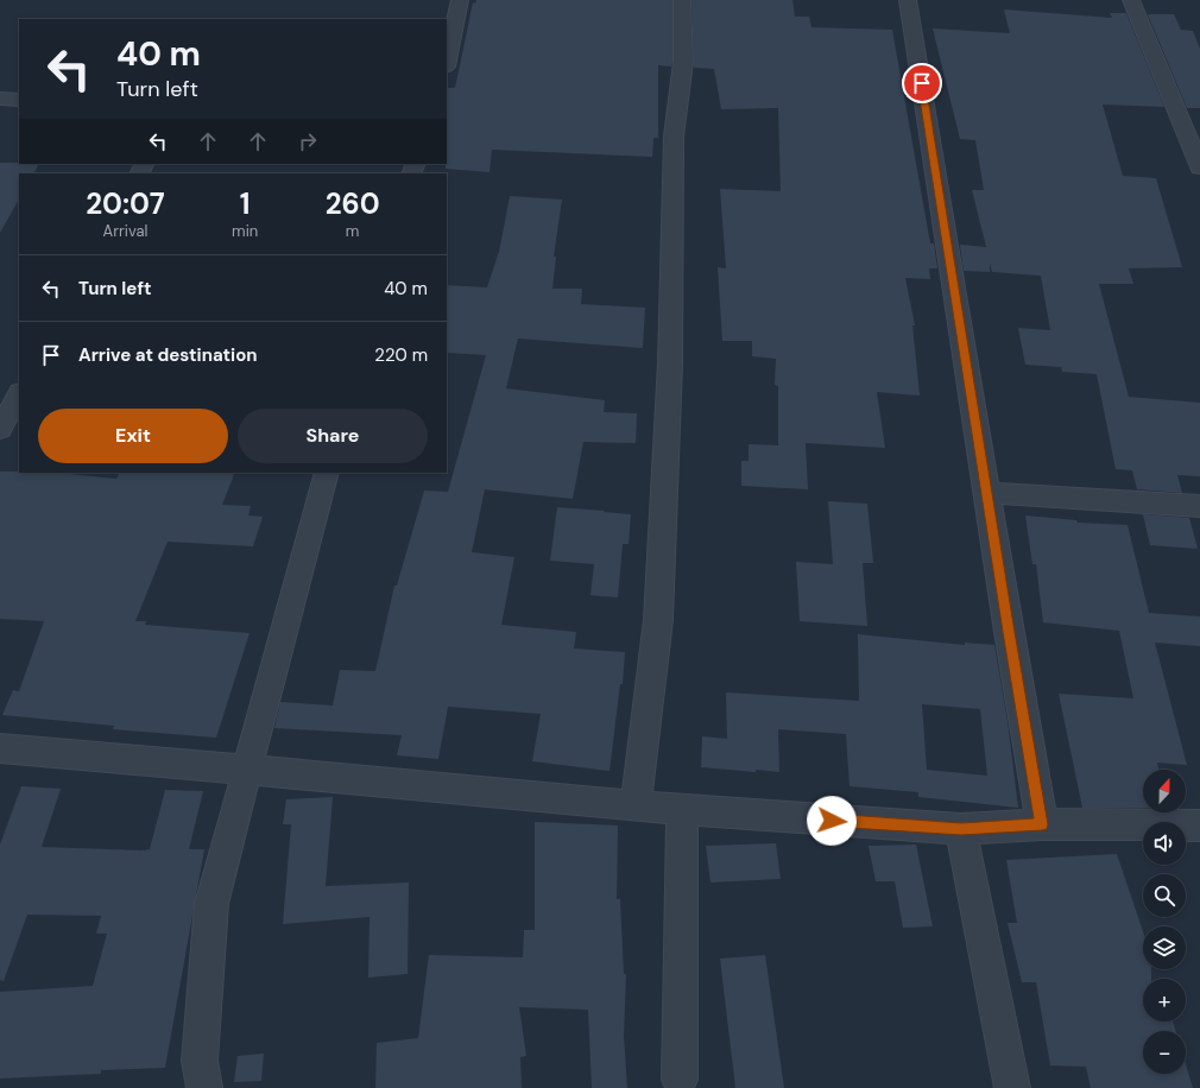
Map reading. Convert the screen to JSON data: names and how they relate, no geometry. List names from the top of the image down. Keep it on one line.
{"north":"top","page":{"turn":["40 m","Turn left"],"eta":["20:07","Arrival","1","min","260","m"],"list":[{"name":"Turn left","value":"40 m"},{"name":"Arrive at destination","value":"220 m"}],"buttons":["Exit","Share"],"map_buttons":["+","−"]}}
